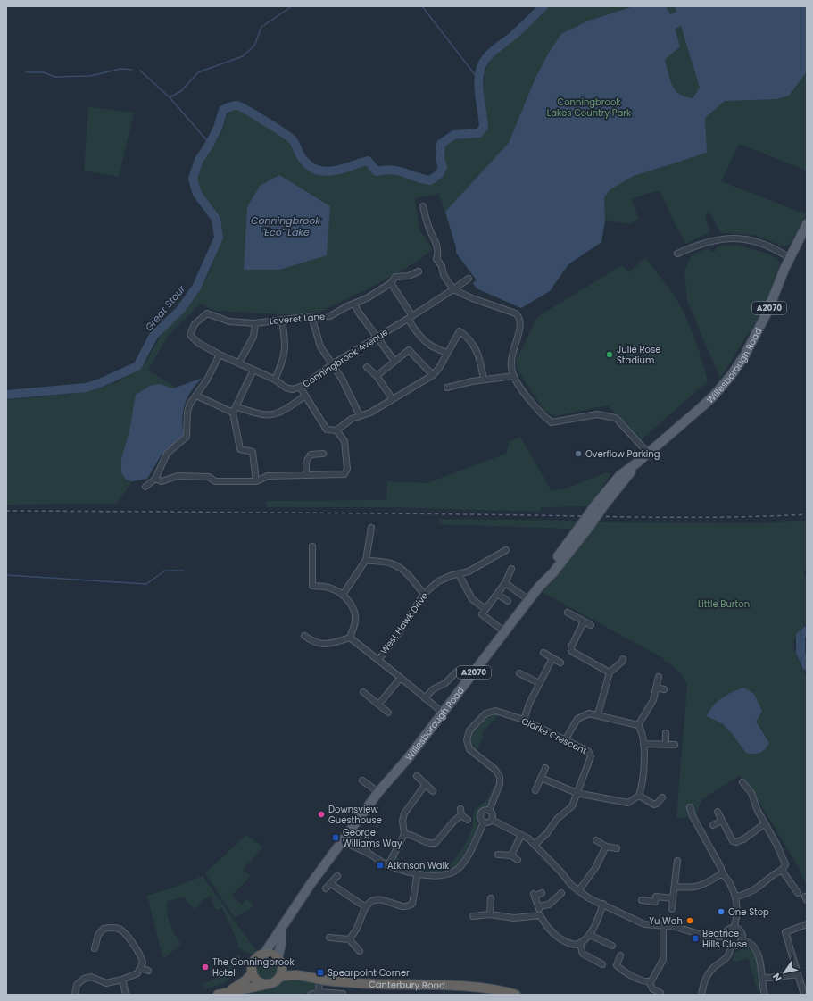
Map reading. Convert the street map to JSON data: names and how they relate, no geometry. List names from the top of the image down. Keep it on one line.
{"streets":{"highway":["Canterbury Road"],"main road":["A2070","Willesborough Road"],"street":["Leveret Lane","Conningbrook Avenue","West Hawk Drive","Clarke Crescent"]},"crossings":[["A2070","Willesborough Road"],["A2070","Canterbury Road"],["Leveret Lane","Conningbrook Avenue"]],"water":["Conningbrook \"Eco\" Lake","Great Stour"],"parks":["Conningbrook Lakes Country Park","Little Burton"],"places":{"other":["Julie Rose Stadium","Overflow Parking","Downsview Guesthouse","One Stop","Yu Wah","The Conningbrook Hotel"],"transit":["George Williams Way","Atkinson Walk","Beatrice Hills Close","Spearpoint Corner"]},"north":"bottom left"}
